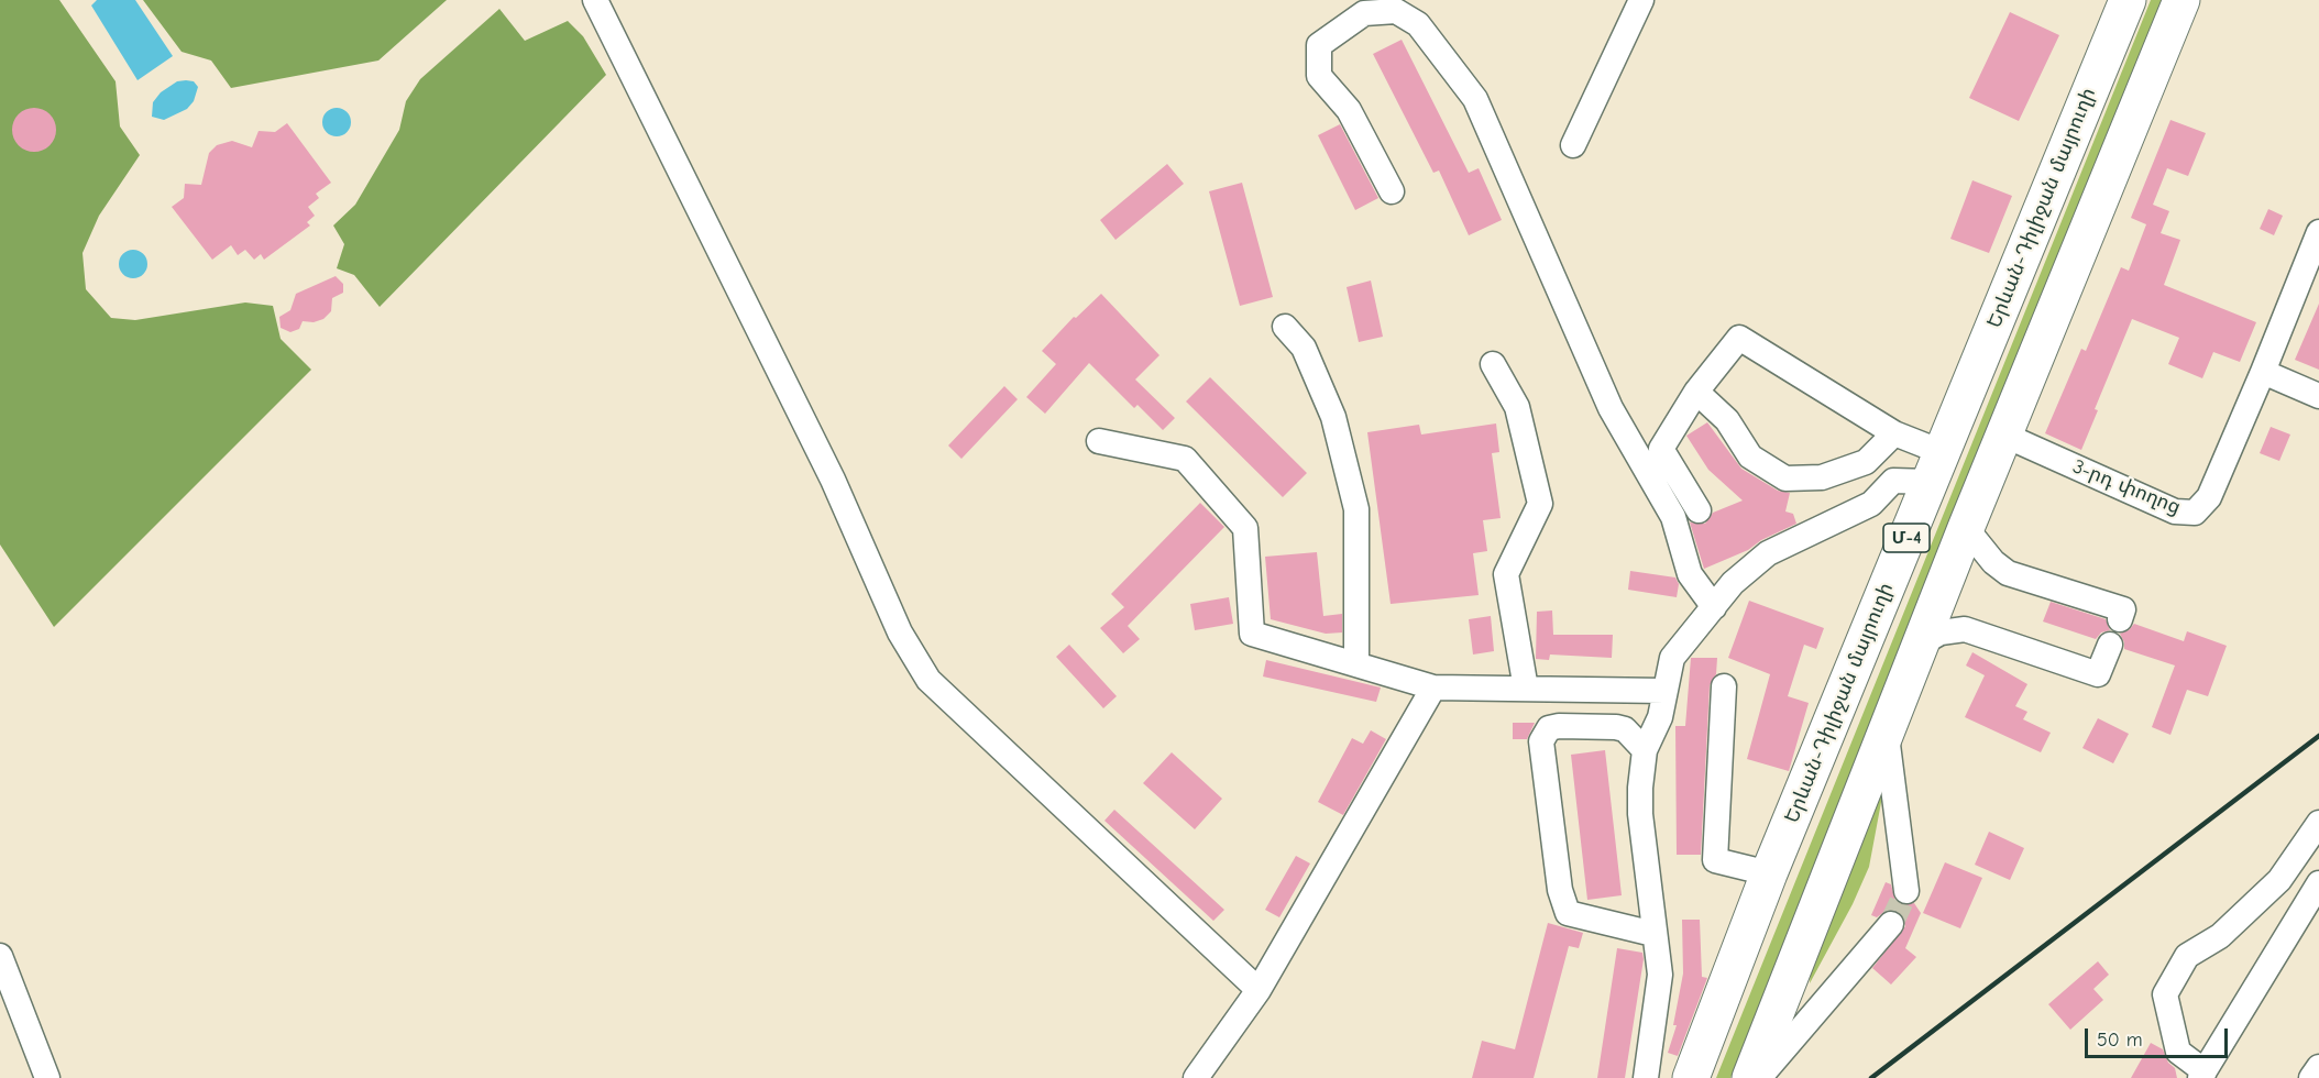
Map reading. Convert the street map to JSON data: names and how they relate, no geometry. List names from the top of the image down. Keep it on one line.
{"streets":{"highway":["Երևան-Դիլիջան մայրուղի","Մ-4"],"street":["3-րդ փողոց"]},"crossings":[["3-րդ փողոց","Մ-4"]],"scale_bar":"50 m"}
